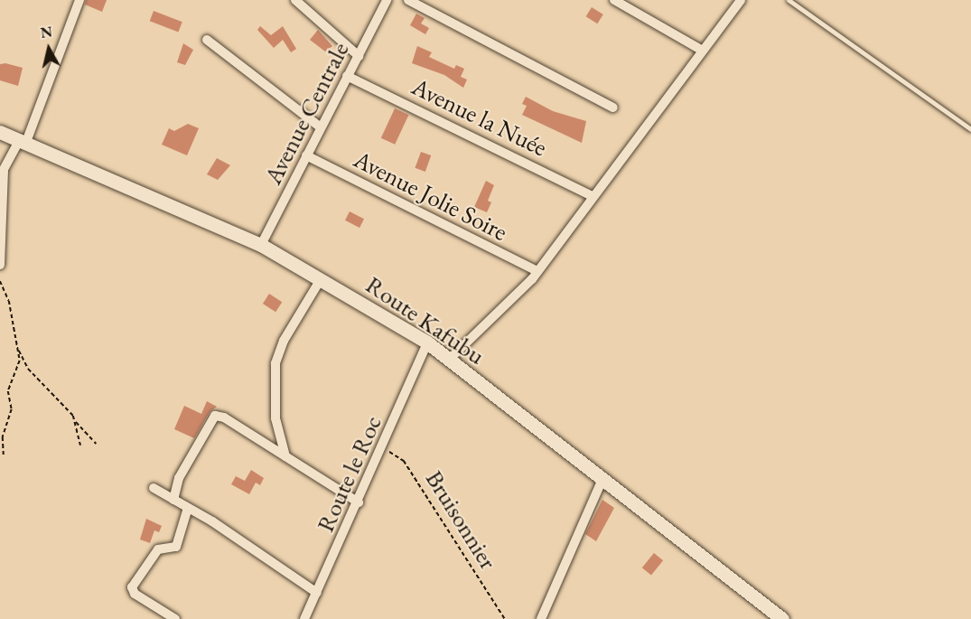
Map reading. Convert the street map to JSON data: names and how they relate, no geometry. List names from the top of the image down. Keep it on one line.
{"streets":{"main road":["Route Kafubu"],"street":["Avenue Centrale","Avenue la Nuée","Avenue Jolie Soire","Route le Roc"],"path":["Bruisonnier"]},"crossings":[["Avenue Centrale","Avenue la Nuée"],["Avenue Centrale","Avenue Jolie Soire"],["Avenue Centrale","Route Kafubu"],["Route Kafubu","Route le Roc"],["Route le Roc","Bruisonnier"]],"north":"top"}
